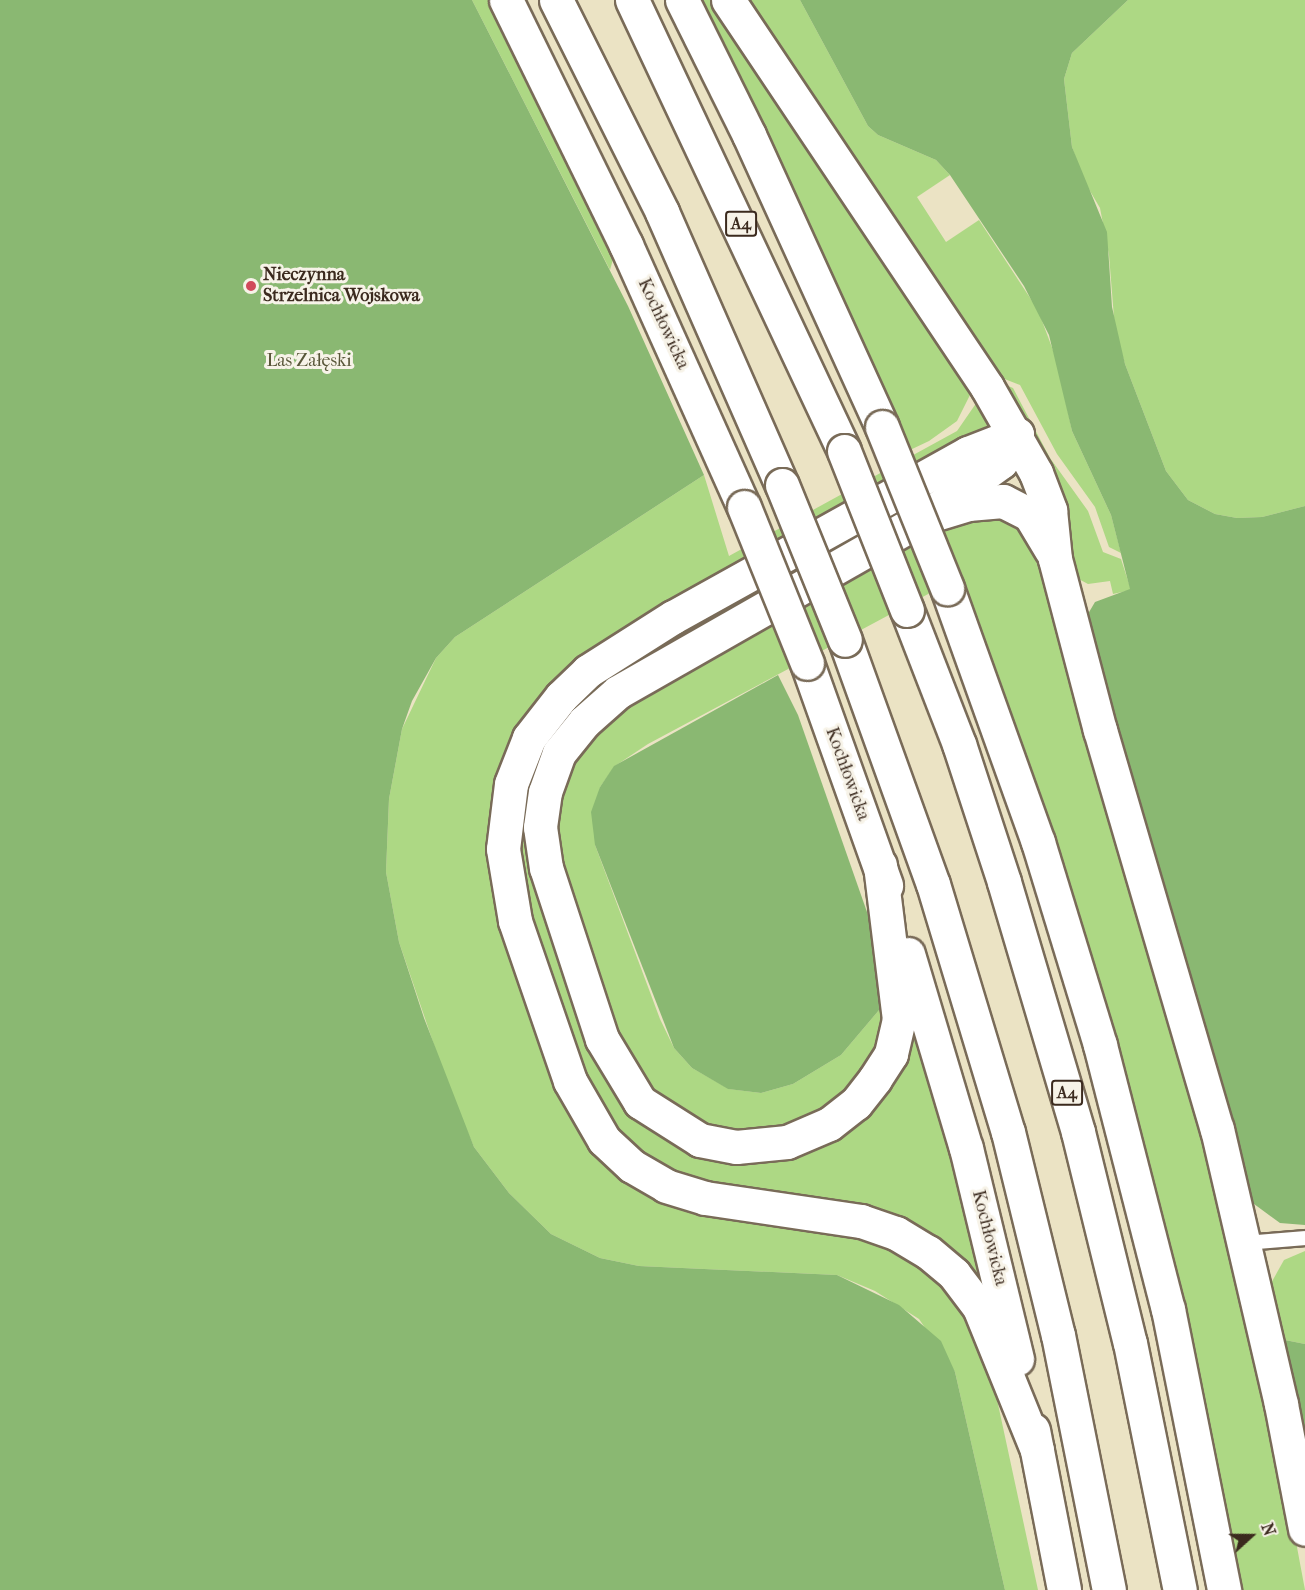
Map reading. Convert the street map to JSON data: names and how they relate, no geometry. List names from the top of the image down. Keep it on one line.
{"streets":{"main road":["A4","Kochłowicka"]},"parks":["Las Załęski"],"places":["Nieczynna Strzelnica Wojskowa"],"north":"right"}
